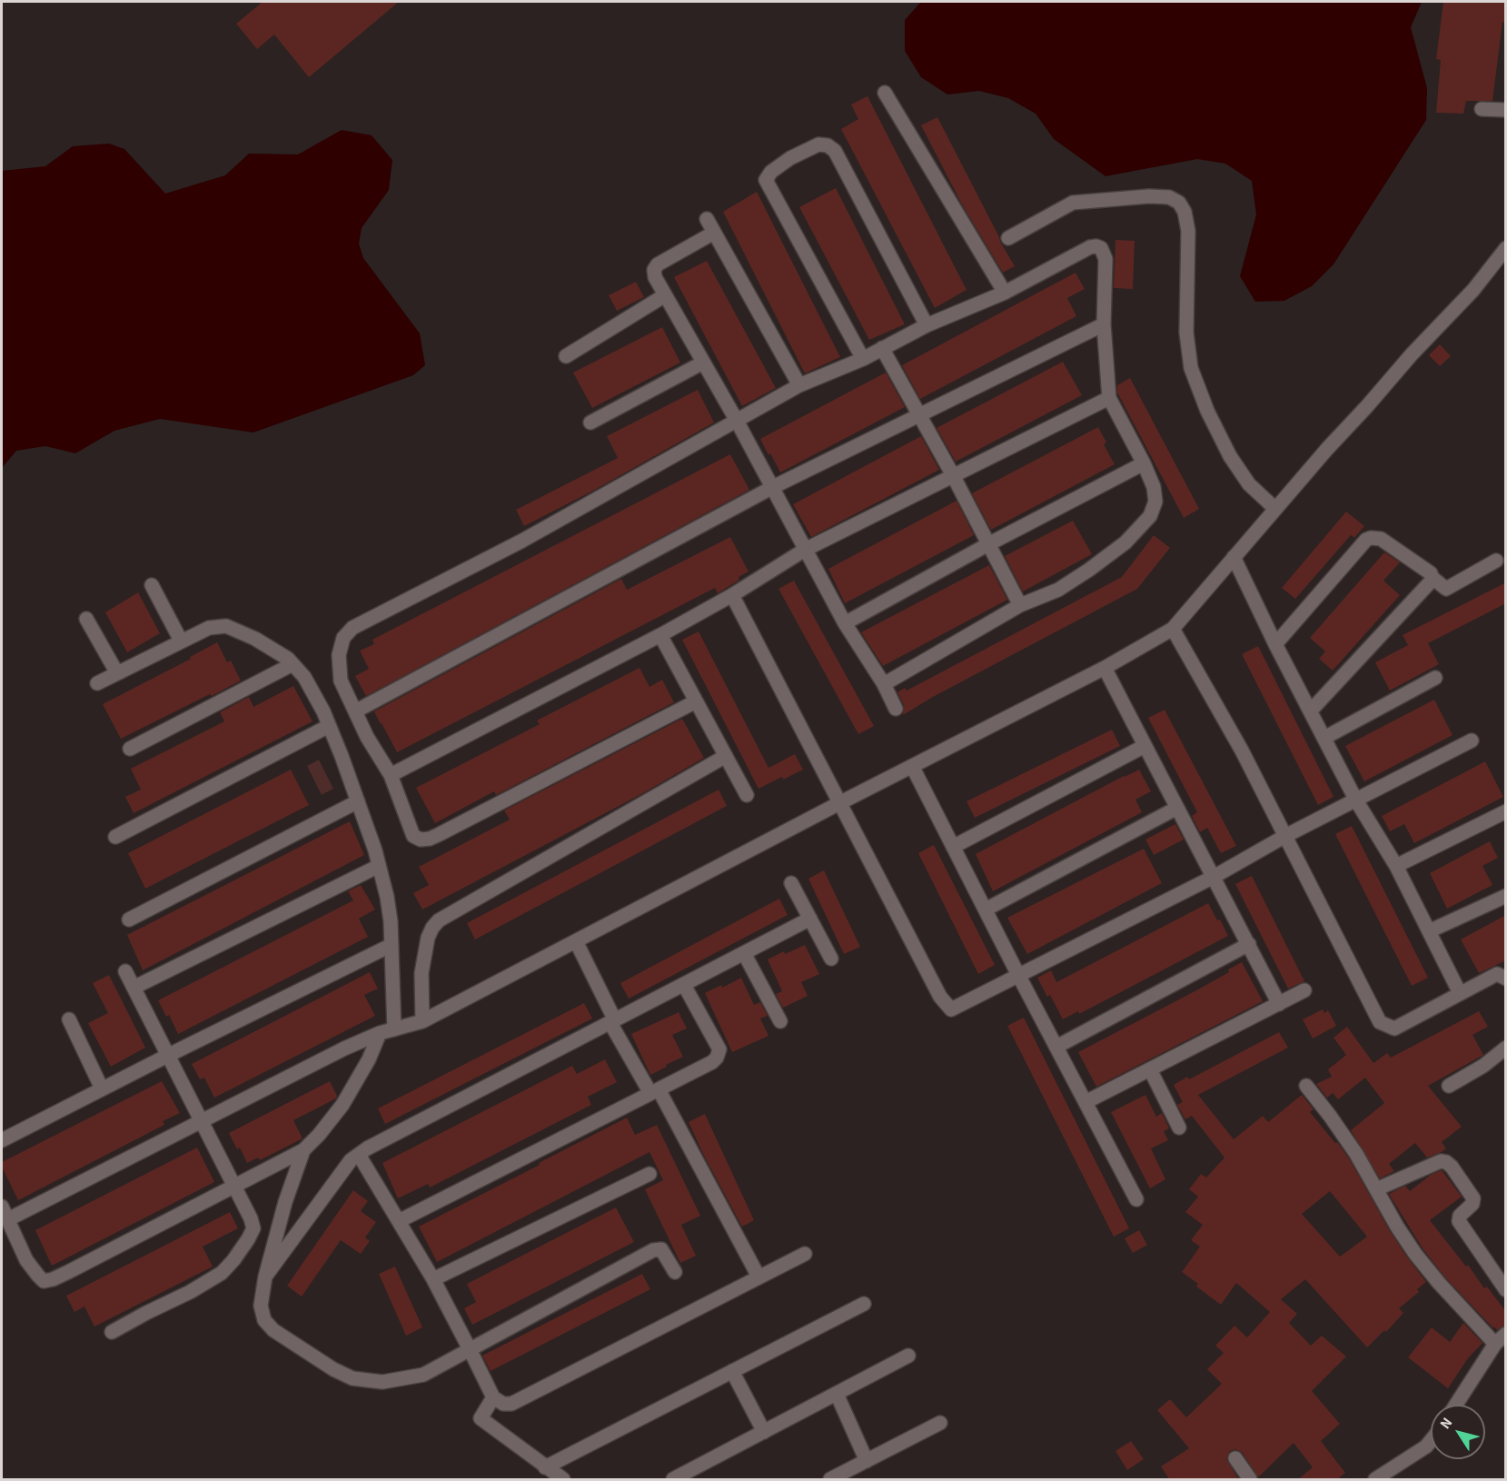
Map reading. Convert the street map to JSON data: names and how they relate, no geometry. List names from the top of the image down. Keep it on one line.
{"north":"top left"}
